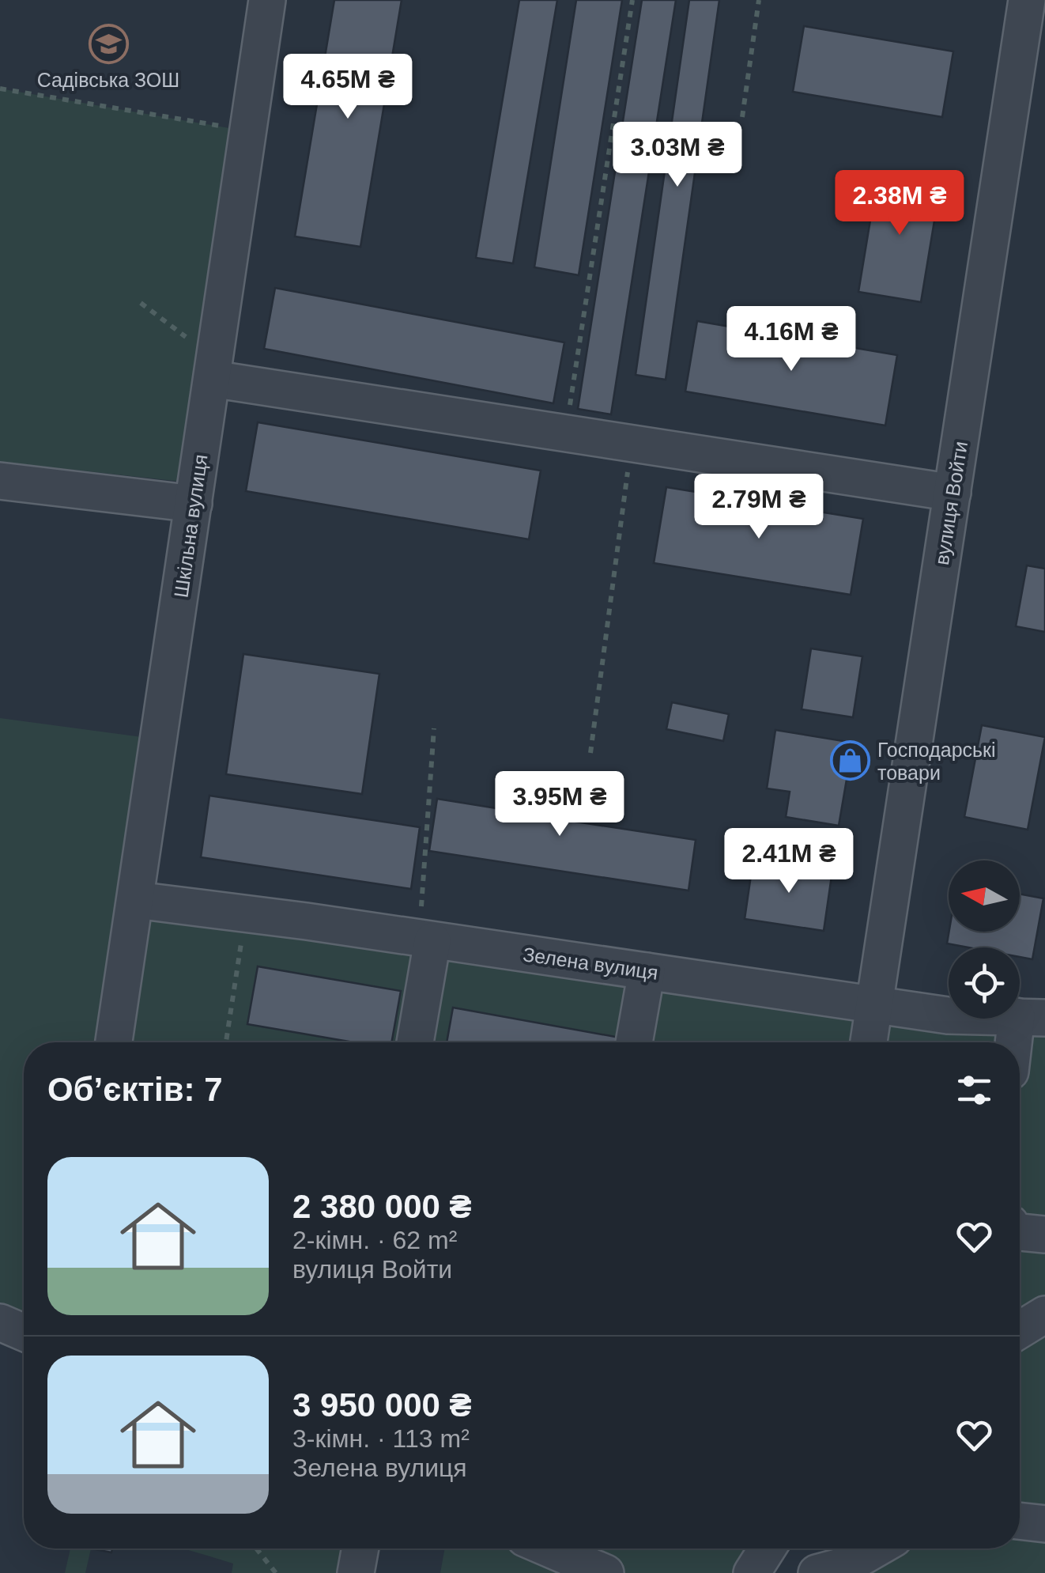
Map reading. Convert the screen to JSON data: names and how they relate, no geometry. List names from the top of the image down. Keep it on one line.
{"streets":{"street":["вулиця Войти","Шкільна вулиця","Зелена вулиця"]},"crossings":[["вулиця Войти","Зелена вулиця"],["Шкільна вулиця","Зелена вулиця"]],"places":{"school or university":["Садівська ЗОШ"],"shop":["Господарські товари"]},"north":"left","page":{"price":["4.65M ₴","3.03M ₴","2.38M ₴","4.16M ₴","2.79M ₴","3.95M ₴","2.41M ₴"],"heading":"Об’єктів: 7","list":[{"name":"2 380 000 ₴","note":"2-кімн. · 62 m² · вулиця Войти"},{"name":"3 950 000 ₴","note":"3-кімн. · 113 m² · Зелена вулиця"}]}}
